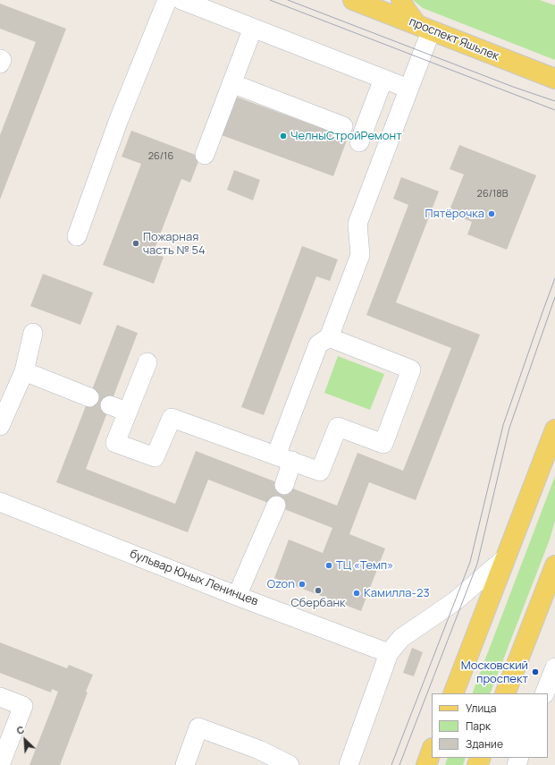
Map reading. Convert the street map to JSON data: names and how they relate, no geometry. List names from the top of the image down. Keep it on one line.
{"streets":{"main road":["проспект Яшьлек"],"street":["бульвар Юных Ленинцев"]},"places":["ЧелныСтройРемонт","Пятёрочка","Пожарная часть № 54","ТЦ «Темп»","Ozon","Сбербанк","Камилла-23","Московский проспект"],"house_numbers":["26/16","26/18В"],"legend":["Улица","Парк","Здание"],"north":"top left"}
